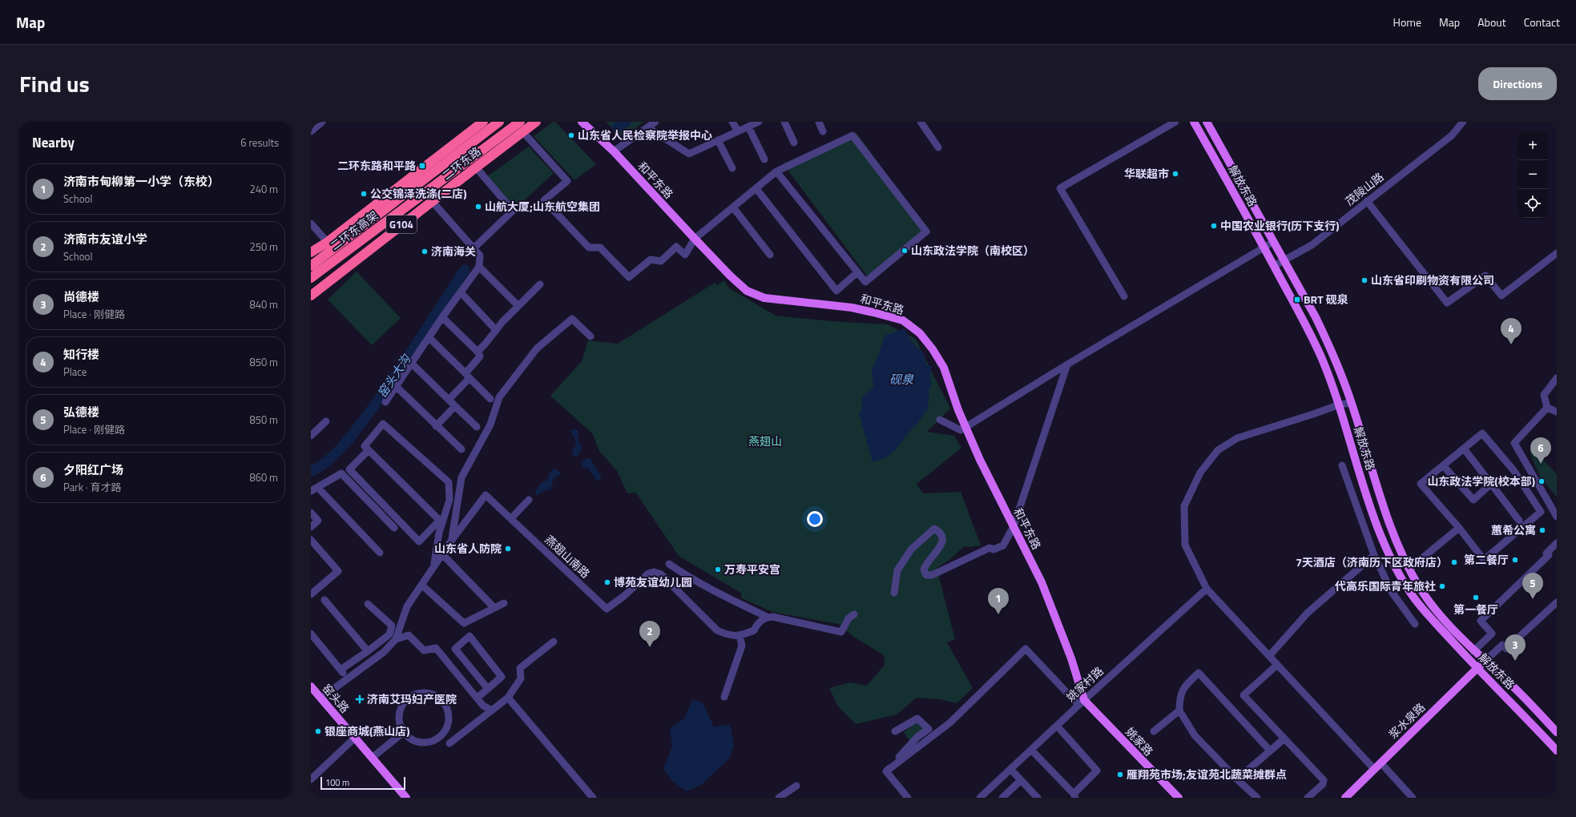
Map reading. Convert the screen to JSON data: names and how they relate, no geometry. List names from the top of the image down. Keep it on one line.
{"streets":{"highway":["二环东路","G104","二环东高架"],"main road":["和平东路","解放东路","窑头路","浆水泉路","姚家路"],"street":["茂陵山路","燕翅山南路","姚家村路"]},"crossings":[["和平东路","姚家村路"],["和平东路","姚家路"],["解放东路","茂陵山路"],["解放东路","浆水泉路"],["燕翅山南路","窑头路"],["姚家村路","姚家路"]],"water":["窑头大沟","砚泉"],"parks":["燕翅山"],"places":{"other":["山东省人民检察院举报中心","华联超市","公交锦泽洗涤(二店)","山航大厦;山东航空集团","中国农业银行(历下支行)","山东政法学院（南校区）","济南海关","山东省印刷物资有限公司","山东政法学院(校本部)","蕙希公寓","山东省人防院","第二餐厅","7天酒店（济南历下区政府店）","万寿平安宫","博苑友谊幼儿园","代高乐国际青年旅社","第一餐厅","银座商城(燕山店)","雁翔苑市场;友谊苑北蔬菜摊群点"],"transit":["二环东路和平路","BRT 砚泉"],"health":["济南艾玛妇产医院"]},"scale_bar":"100 m","page":{"header":"Map","nav":["Home","Map","About","Contact"],"title":"Find us","buttons":"Directions","heading":["Nearby","6 results"],"map_buttons":["+","−"],"list":[{"mark":"1","name":"济南市甸柳第一小学（东校）","note":"School","value":"240 m"},{"mark":"2","name":"济南市友谊小学","note":"School","value":"250 m"},{"mark":"3","name":"尚德楼","note":"Place · 刚健路","value":"840 m"},{"mark":"4","name":"知行楼","note":"Place","value":"850 m"},{"mark":"5","name":"弘德楼","note":"Place · 刚健路","value":"850 m"},{"mark":"6","name":"夕阳红广场","note":"Park · 育才路","value":"860 m"}],"pins":["4","6","5","1","2","3"],"scale":"100 m"}}
